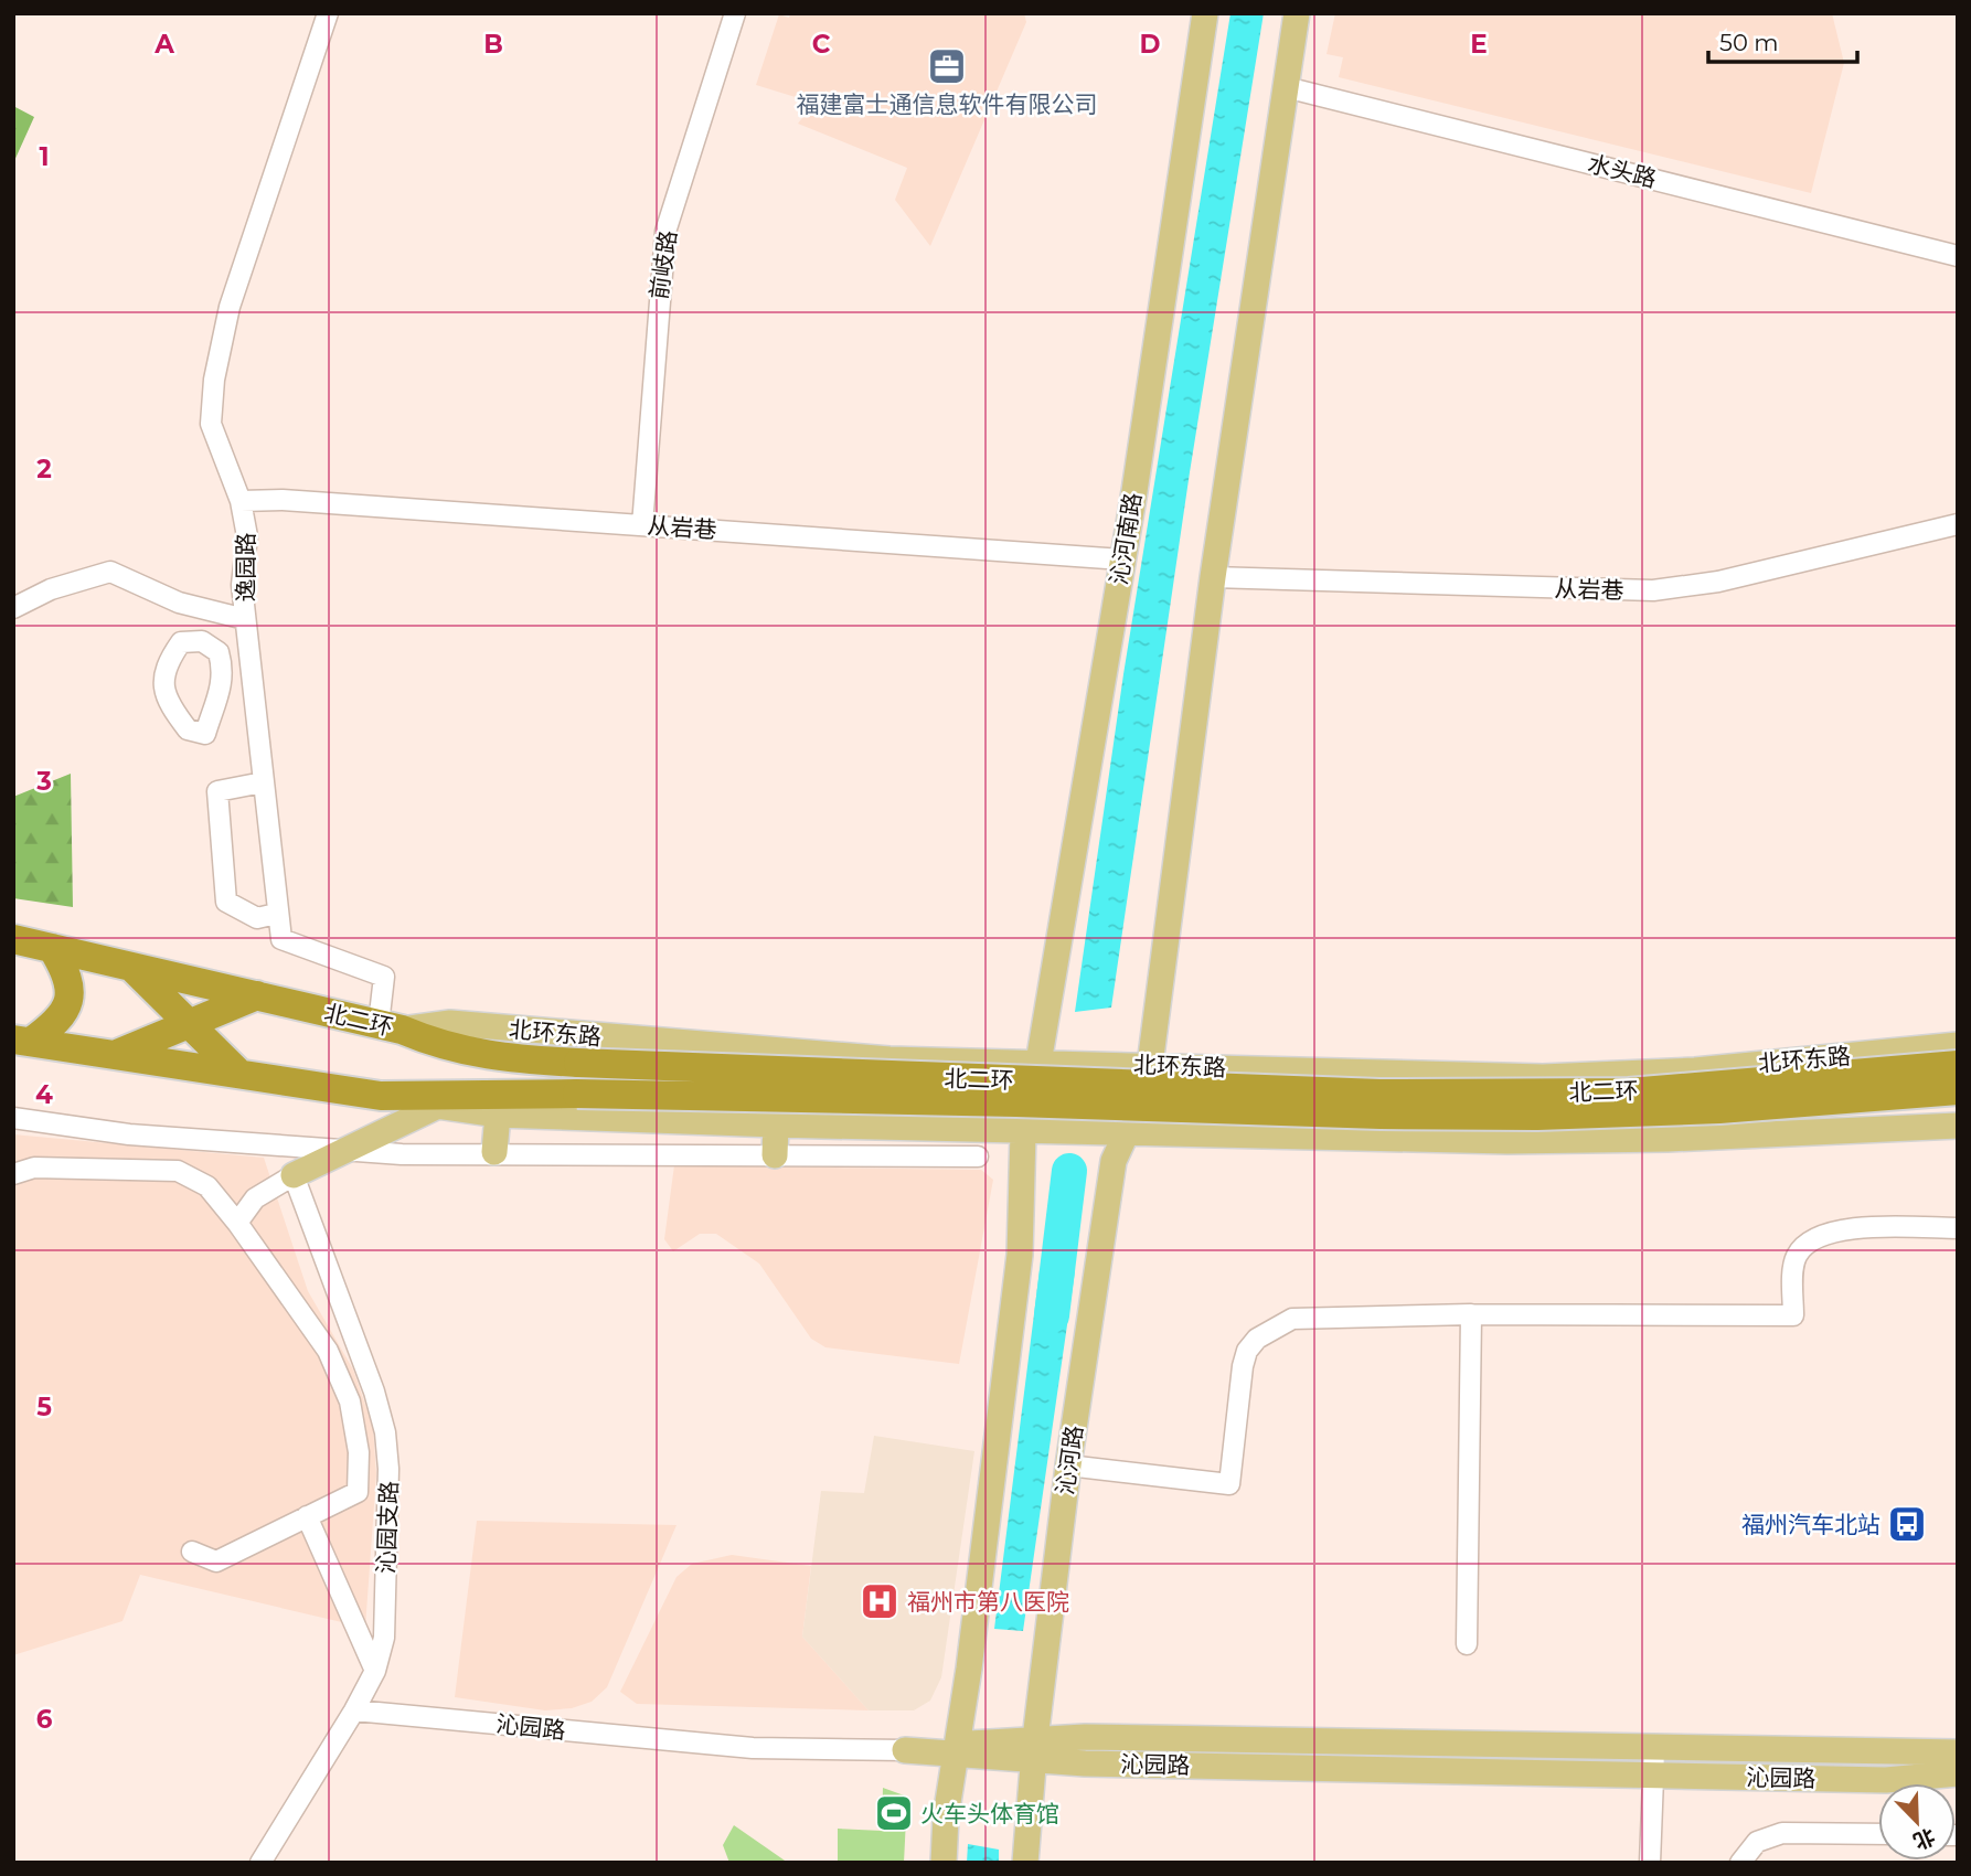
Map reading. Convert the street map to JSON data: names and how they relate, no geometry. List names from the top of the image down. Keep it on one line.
{"streets":{"highway":["北二环"],"main road":["沁河南路","北环东路","沁河路","沁园路"],"street":["水头路","前岐路","从岩巷","逸园路","沁园支路"]},"crossings":[["前岐路","从岩巷"],["从岩巷","沁河南路"],["从岩巷","逸园路"],["沁河南路","北环东路"],["逸园路","北二环"],["逸园路","北环东路"],["北二环","北环东路"],["北环东路","沁河路"],["沁河路","沁园路"],["沁园支路","沁园路"]],"places":{"office":["福建富士通信息软件有限公司"],"bus stop":["福州汽车北站"],"hospital":["福州市第八医院"],"sports":["火车头体育馆"]},"scale_bar":"50 m","north":"bottom right","grid":{"columns":["A","B","C","D","E"],"rows":["1","2","3","4","5","6"]}}
